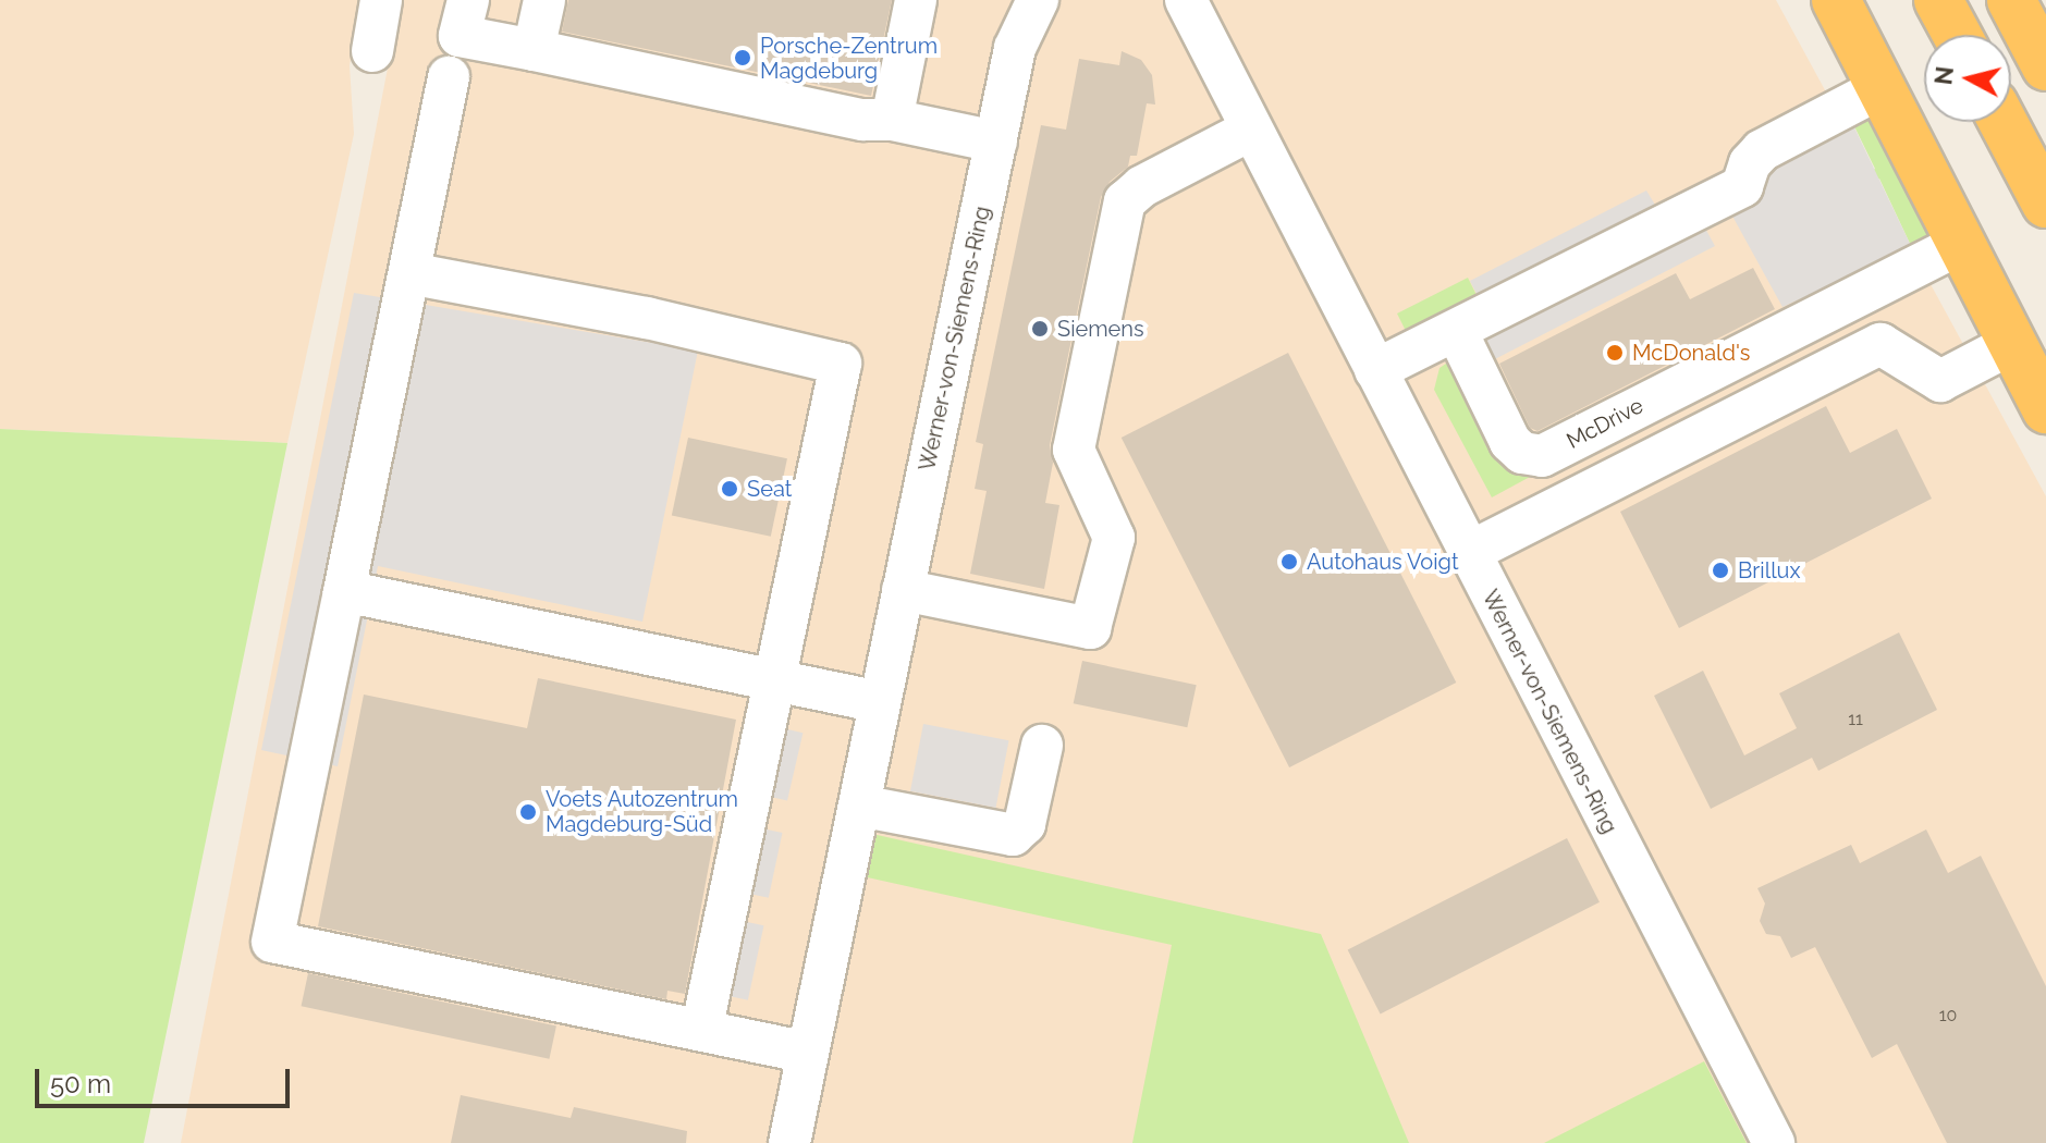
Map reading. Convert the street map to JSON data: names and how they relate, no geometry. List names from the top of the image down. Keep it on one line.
{"streets":{"street":["Werner-von-Siemens-Ring","McDrive"]},"places":["Porsche-Zentrum Magdeburg","Siemens","McDonald's","Seat","Autohaus Voigt","Brillux","Voets Autozentrum Magdeburg-Süd"],"house_numbers":["11","10"],"scale_bar":"50 m","north":"left"}
